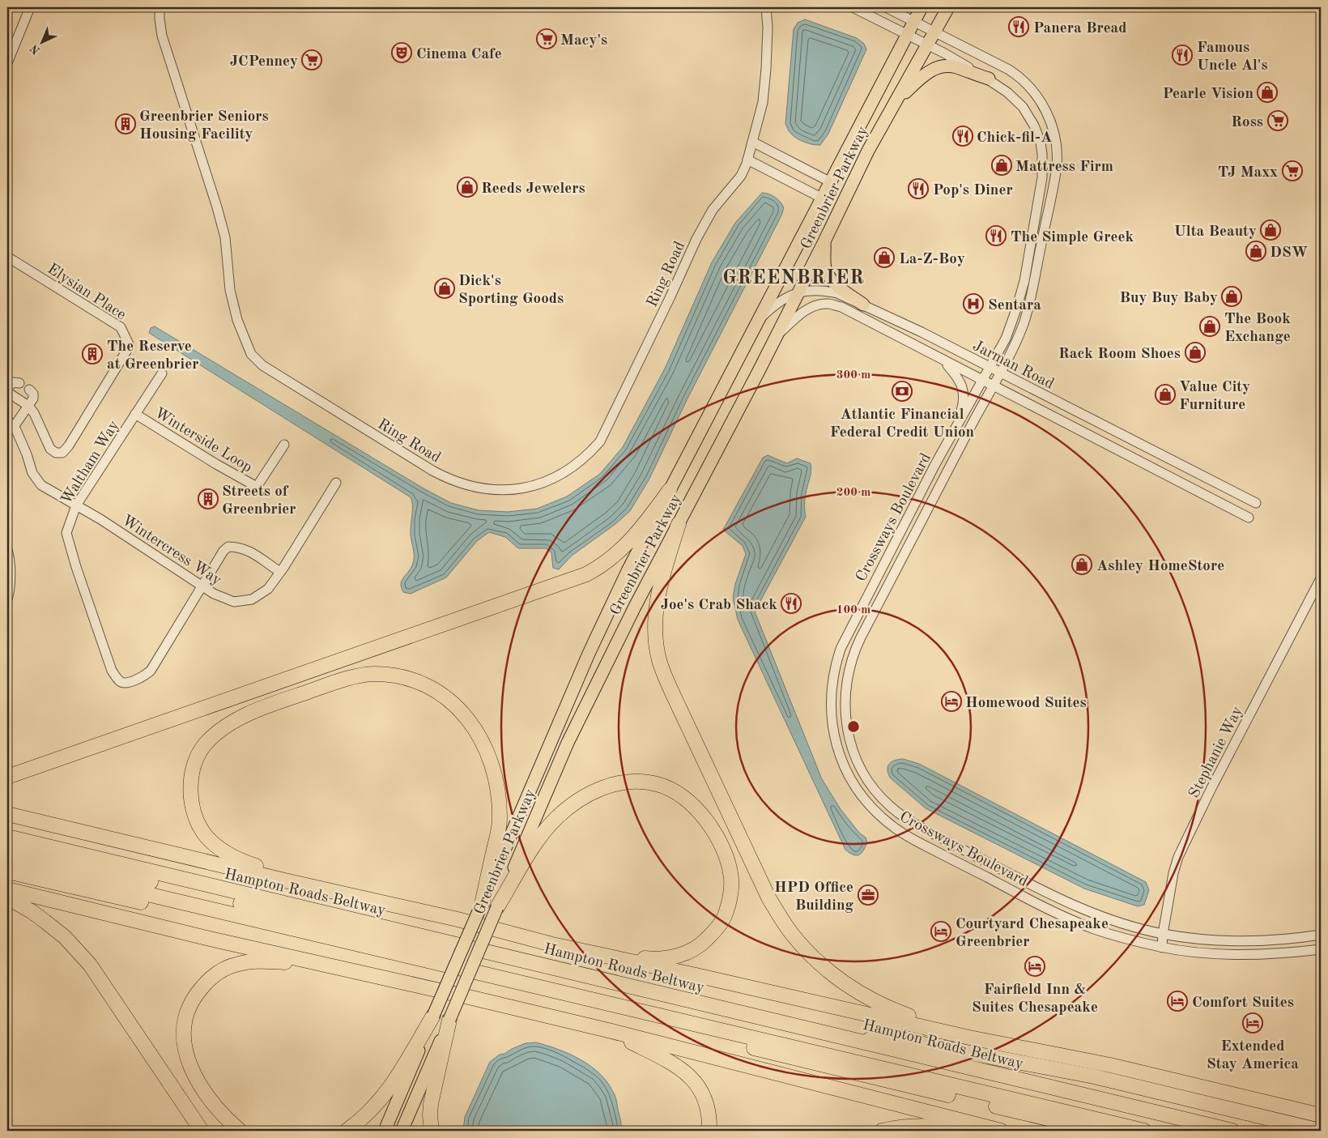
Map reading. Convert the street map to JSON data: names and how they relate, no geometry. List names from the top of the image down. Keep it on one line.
{"streets":{"highway":["Hampton Roads Beltway"],"main road":["Greenbrier Parkway"],"street":["Ring Road","Elysian Place","Jarman Road","Winterside Loop","Waltham Way","Crossways Boulevard","Wintercress Way","Stephanie Way"]},"crossings":[["Greenbrier Parkway","Jarman Road"],["Greenbrier Parkway","Crossways Boulevard"],["Jarman Road","Crossways Boulevard"],["Winterside Loop","Waltham Way"],["Waltham Way","Wintercress Way"],["Crossways Boulevard","Stephanie Way"]],"districts":["GREENBRIER"],"places":{"restaurant":["Panera Bread","Famous Uncle Al's","Chick-fil-A","Pop's Diner","The Simple Greek","Joe's Crab Shack"],"supermarket":["Macy's","JCPenney","Ross","TJ Maxx"],"theatre":["Cinema Cafe"],"shop":["Pearle Vision","Mattress Firm","Reeds Jewelers","Ulta Beauty","DSW","La-Z-Boy","Dick's Sporting Goods","Buy Buy Baby","The Book Exchange","Rack Room Shoes","Value City Furniture","Ashley HomeStore"],"building":["Greenbrier Seniors Housing Facility","The Reserve at Greenbrier","Streets of Greenbrier"],"hospital":["Sentara"],"bank":["Atlantic Financial Federal Credit Union"],"hotel":["Homewood Suites","Courtyard Chesapeake Greenbrier","Fairfield Inn & Suites Chesapeake","Comfort Suites","Extended Stay America"],"office":["HPD Office Building"]},"north":"bottom left","rings":["300 m","200 m","100 m"]}
